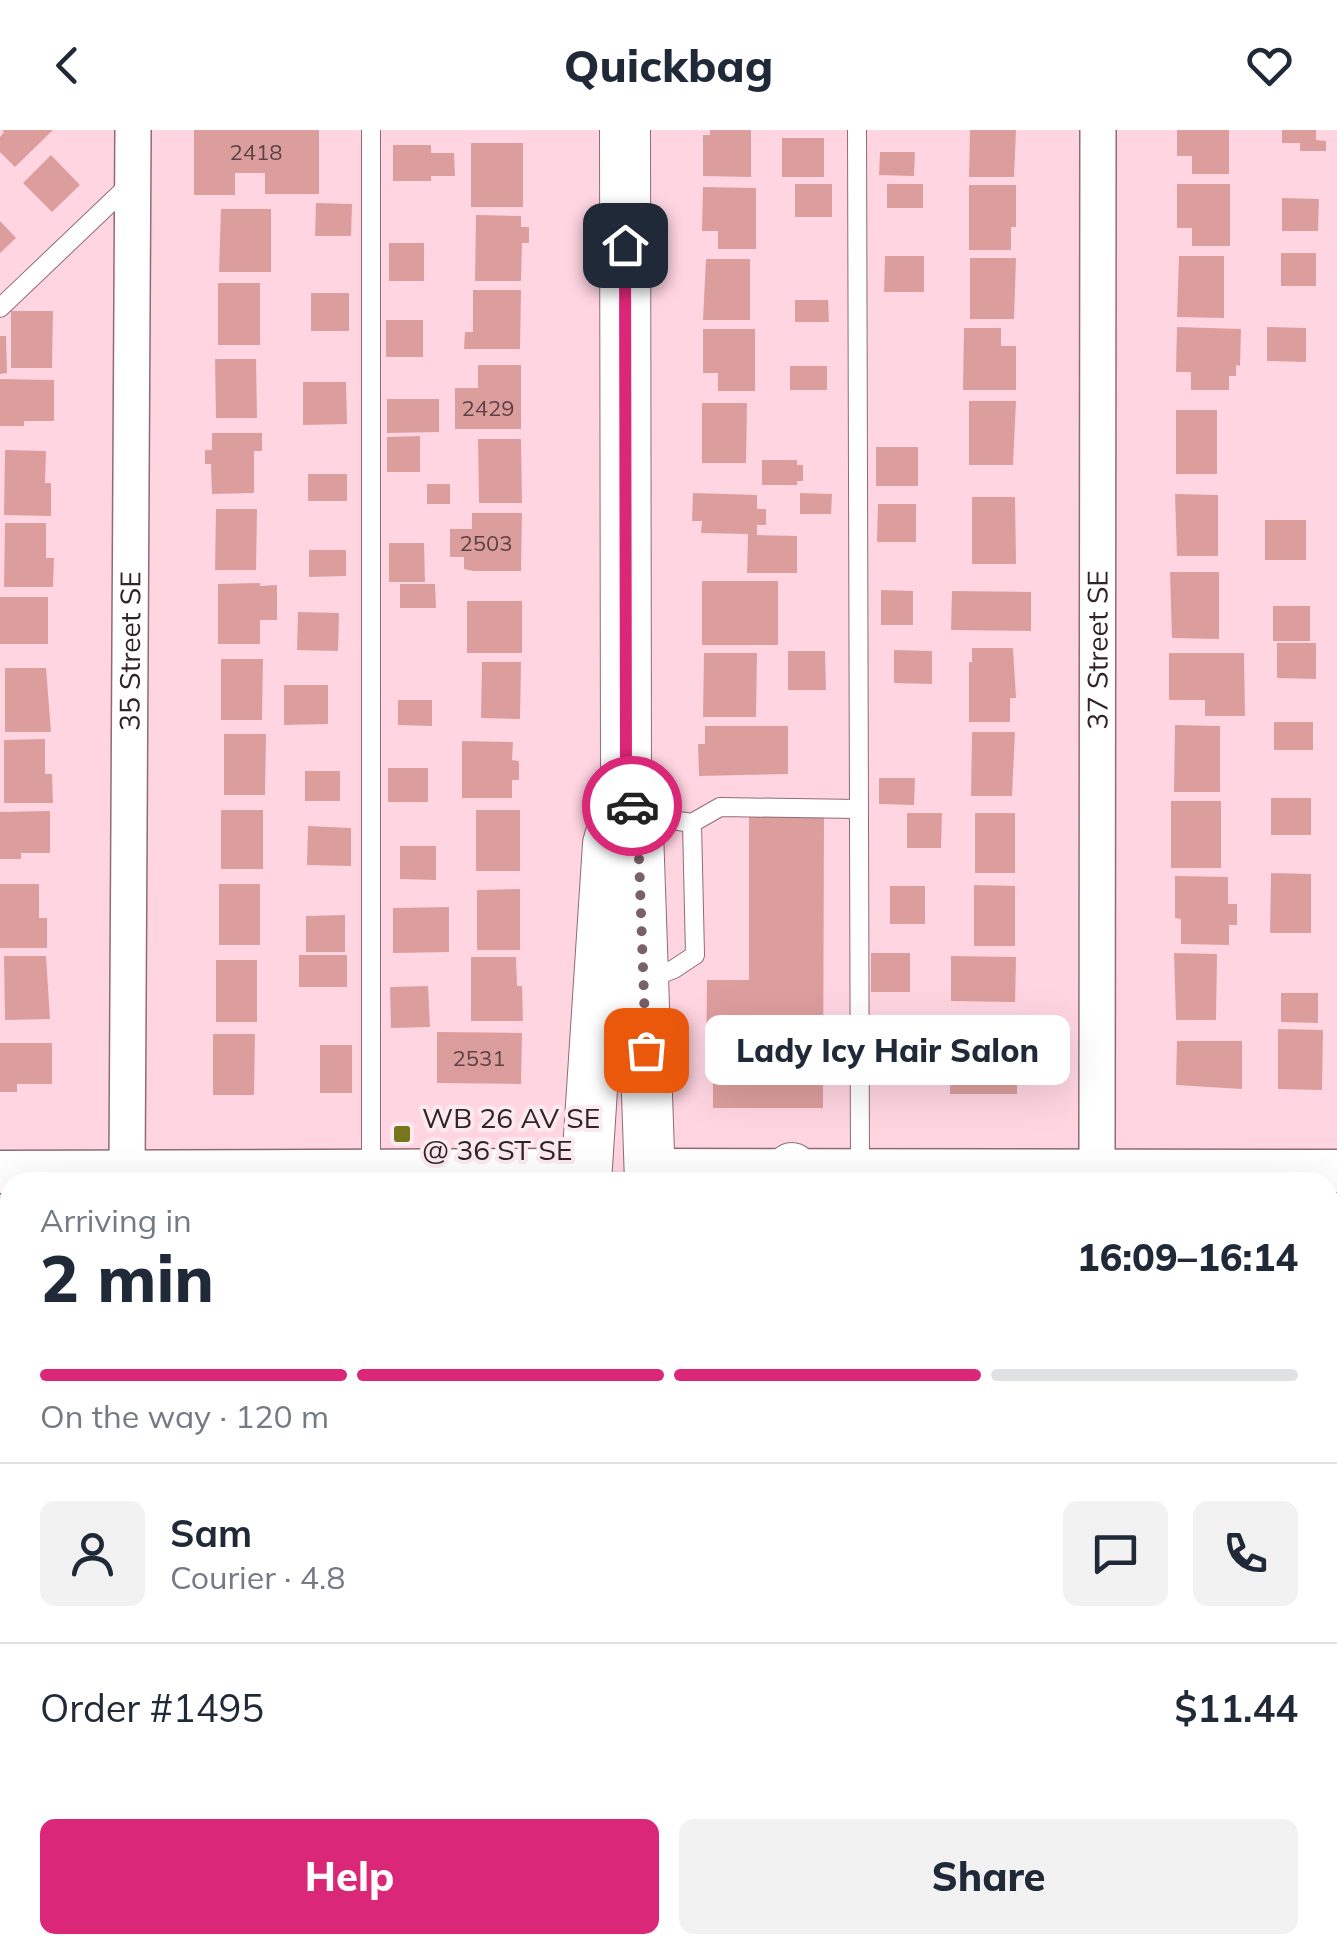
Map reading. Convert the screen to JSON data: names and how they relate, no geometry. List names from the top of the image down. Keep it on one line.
{"streets":{"street":["37 Street SE","35 Street SE"]},"places":{"other":["Lady Icy Hair Salon"],"transit":["WB 26 AV SE @ 36 ST SE"]},"house_numbers":["2418","2429","2503","2531"],"page":{"header":"Quickbag","bubble":"Lady Icy Hair Salon","heading":["2 min","Arriving in","16:09–16:14"],"panel":["Sam","Courier · 4.8","Order #1495","$11.44"],"bar":"On the way · 120 m","buttons":["Help","Share"]}}
